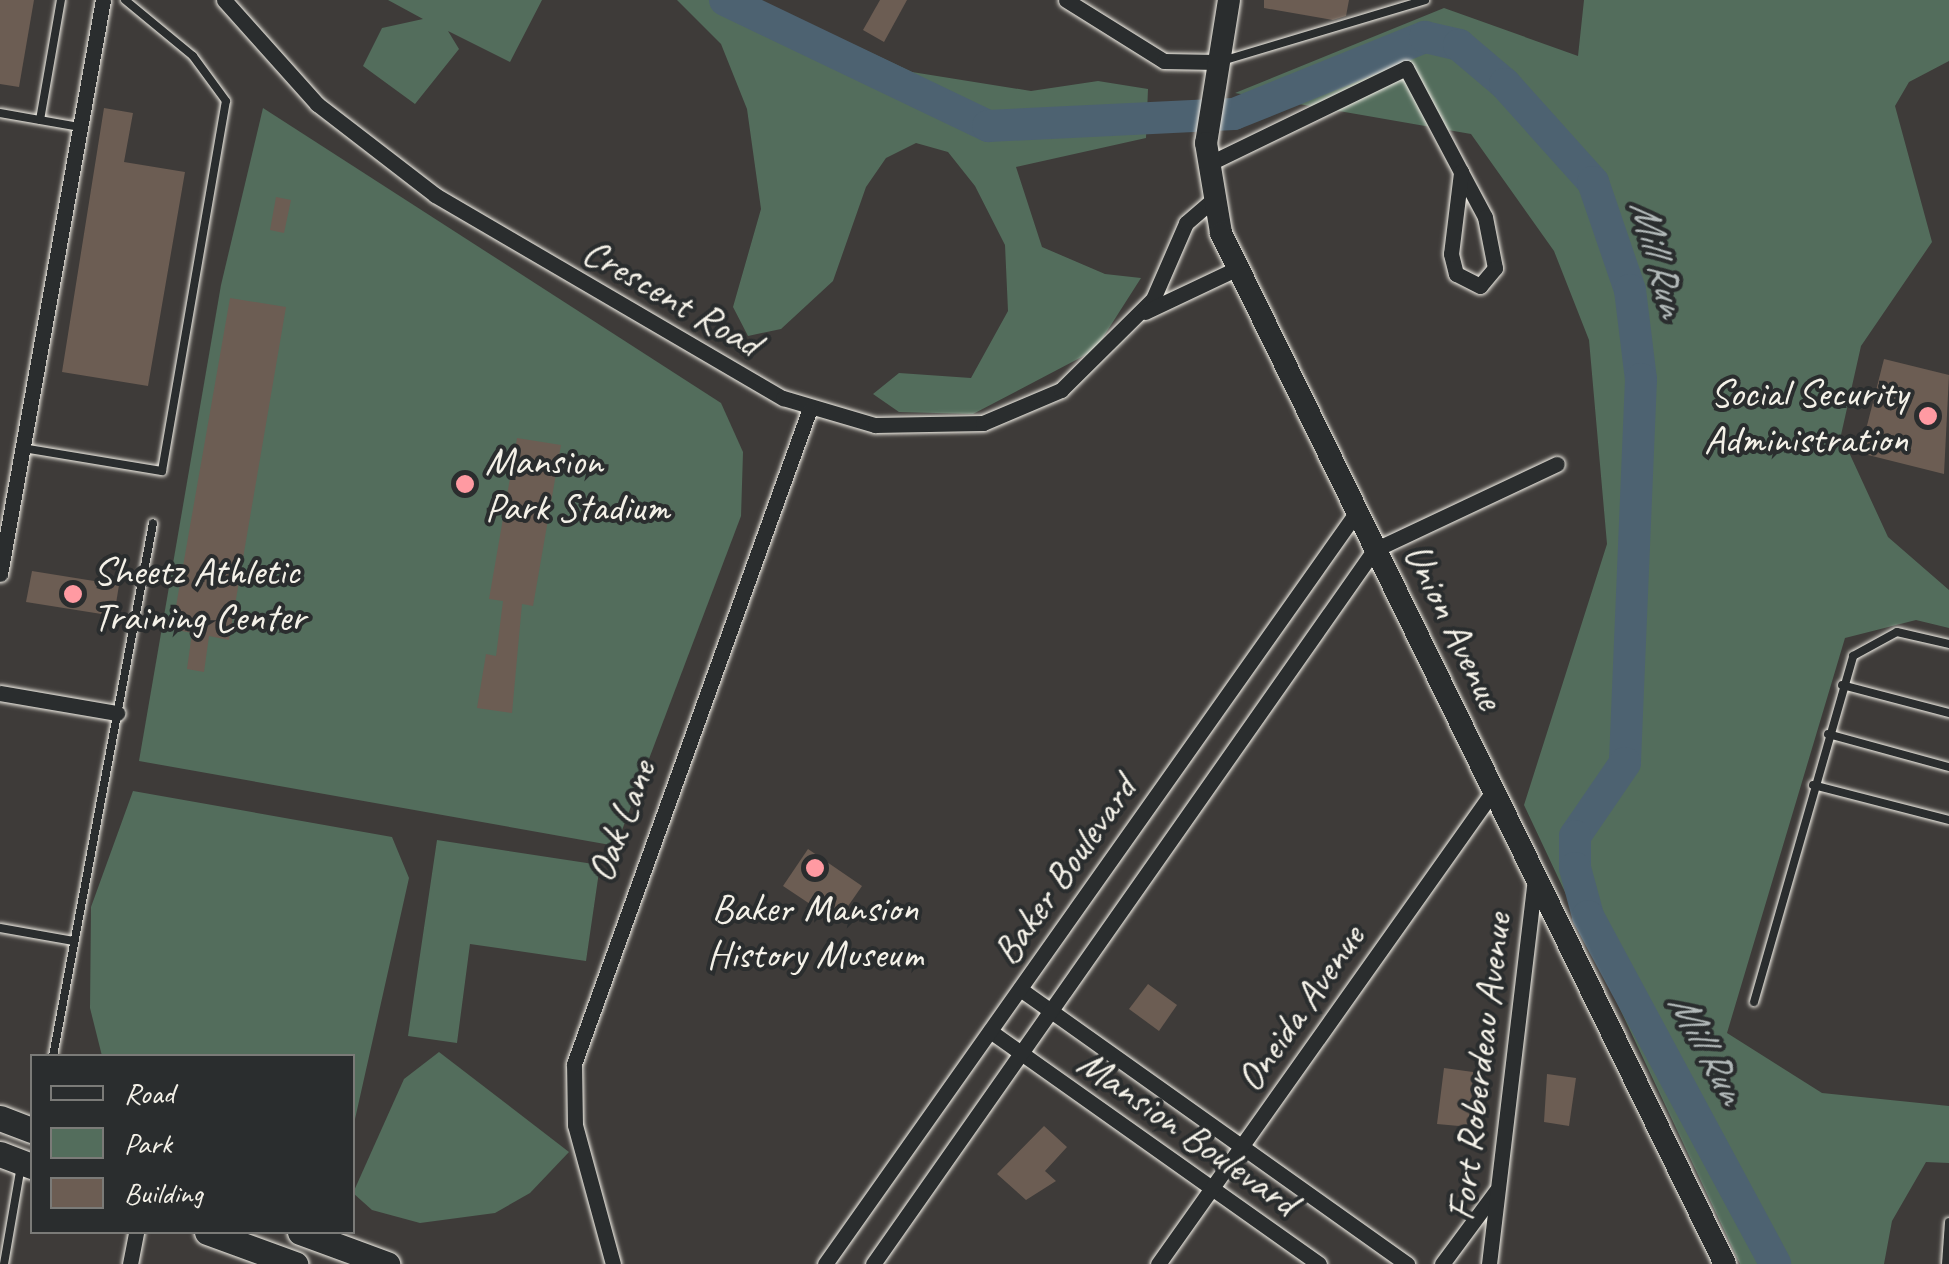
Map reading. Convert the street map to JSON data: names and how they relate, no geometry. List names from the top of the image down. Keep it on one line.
{"streets":{"main road":["Union Avenue"],"street":["Crescent Road","Oak Lane","Baker Boulevard","Oneida Avenue","Fort Roberdeau Avenue","Mansion Boulevard"]},"crossings":[["Crescent Road","Union Avenue"],["Crescent Road","Oak Lane"],["Union Avenue","Baker Boulevard"],["Union Avenue","Oneida Avenue"],["Union Avenue","Fort Roberdeau Avenue"],["Baker Boulevard","Mansion Boulevard"],["Oneida Avenue","Mansion Boulevard"]],"water":["Mill Run"],"places":["Social Security Administration","Mansion Park Stadium","Sheetz Athletic Training Center","Baker Mansion History Museum"],"legend":["Road","Park","Building"]}
